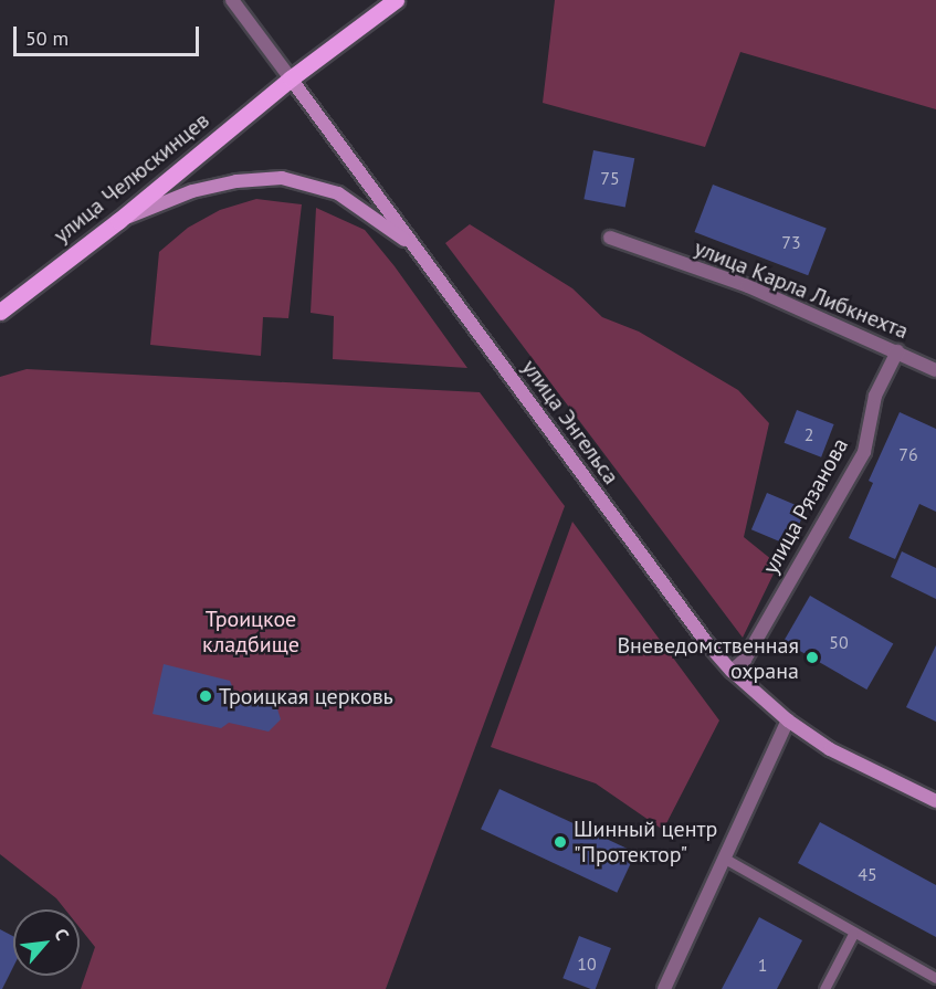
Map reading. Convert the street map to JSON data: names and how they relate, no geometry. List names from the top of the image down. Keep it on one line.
{"streets":{"main road":["улица Челюскинцев","улица Энгельса"],"street":["улица Карла Либкнехта","улица Рязанова"]},"crossings":[["улица Челюскинцев","улица Энгельса"],["улица Карла Либкнехта","улица Рязанова"],["улица Энгельса","улица Рязанова"]],"parks":["Троицкое кладбище"],"places":["Вневедомственная охрана","Троицкая церковь","Шинный центр \"Протектор\""],"house_numbers":["75","73","2","76","50","45","10","1"],"scale_bar":"50 m","north":"top right"}
